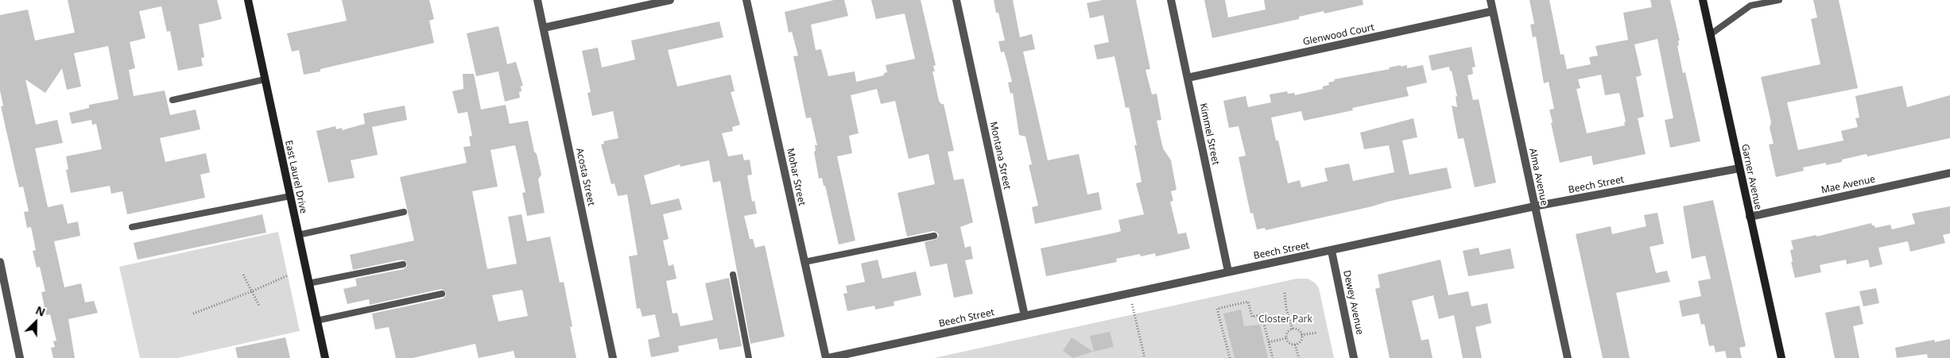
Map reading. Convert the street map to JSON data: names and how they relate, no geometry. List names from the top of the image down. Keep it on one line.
{"streets":{"street":["Glenwood Court","Kimmel Street","Montana Street","East Laurel Drive","Acosta Street","Mohar Street","Alma Avenue","Garner Avenue","Beech Street","Mae Avenue","Dewey Avenue"]},"crossings":[["Glenwood Court","Kimmel Street"],["Glenwood Court","Alma Avenue"],["Kimmel Street","Beech Street"],["Montana Street","Beech Street"],["Mohar Street","Beech Street"],["Alma Avenue","Beech Street"],["Garner Avenue","Beech Street"],["Garner Avenue","Mae Avenue"],["Beech Street","Dewey Avenue"]],"parks":["Closter Park"],"north":"top right"}
